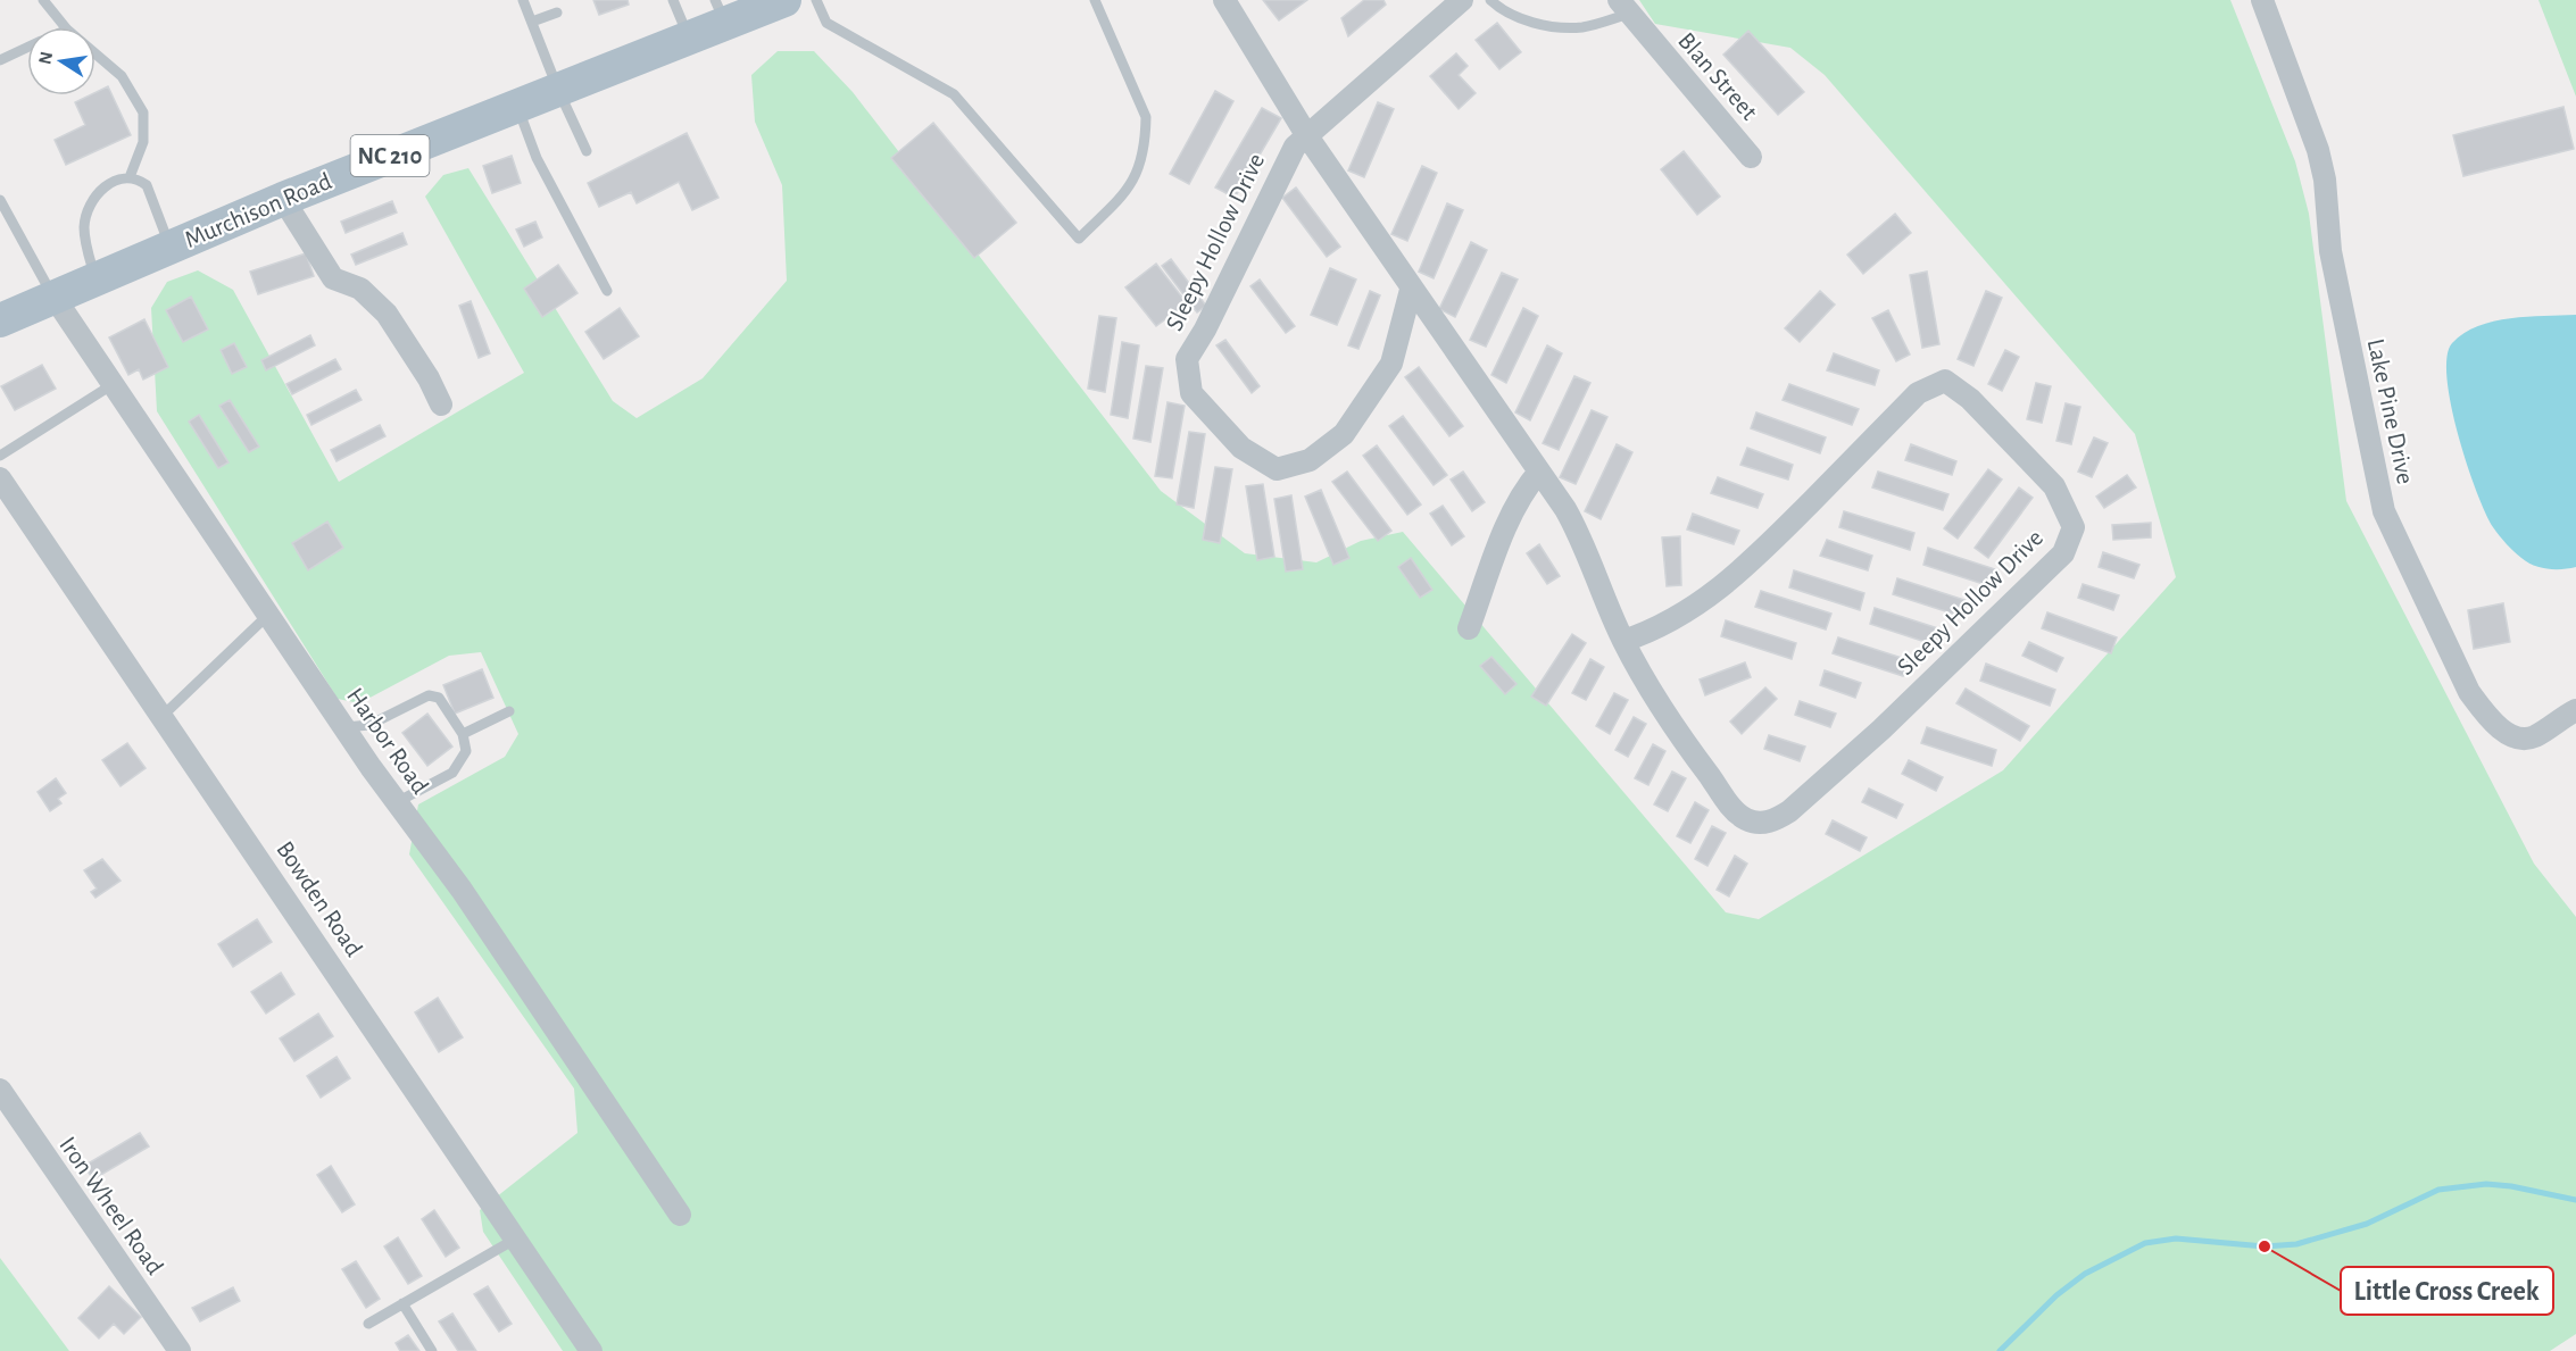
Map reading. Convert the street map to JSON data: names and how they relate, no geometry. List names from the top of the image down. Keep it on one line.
{"streets":{"main road":["NC 210","Murchison Road"],"street":["Blan Street","Sleepy Hollow Drive","Lake Pine Drive","Harbor Road","Bowden Road","Iron Wheel Road"]},"crossings":[["Murchison Road","Harbor Road"]],"places":["Little Cross Creek"],"north":"left"}
